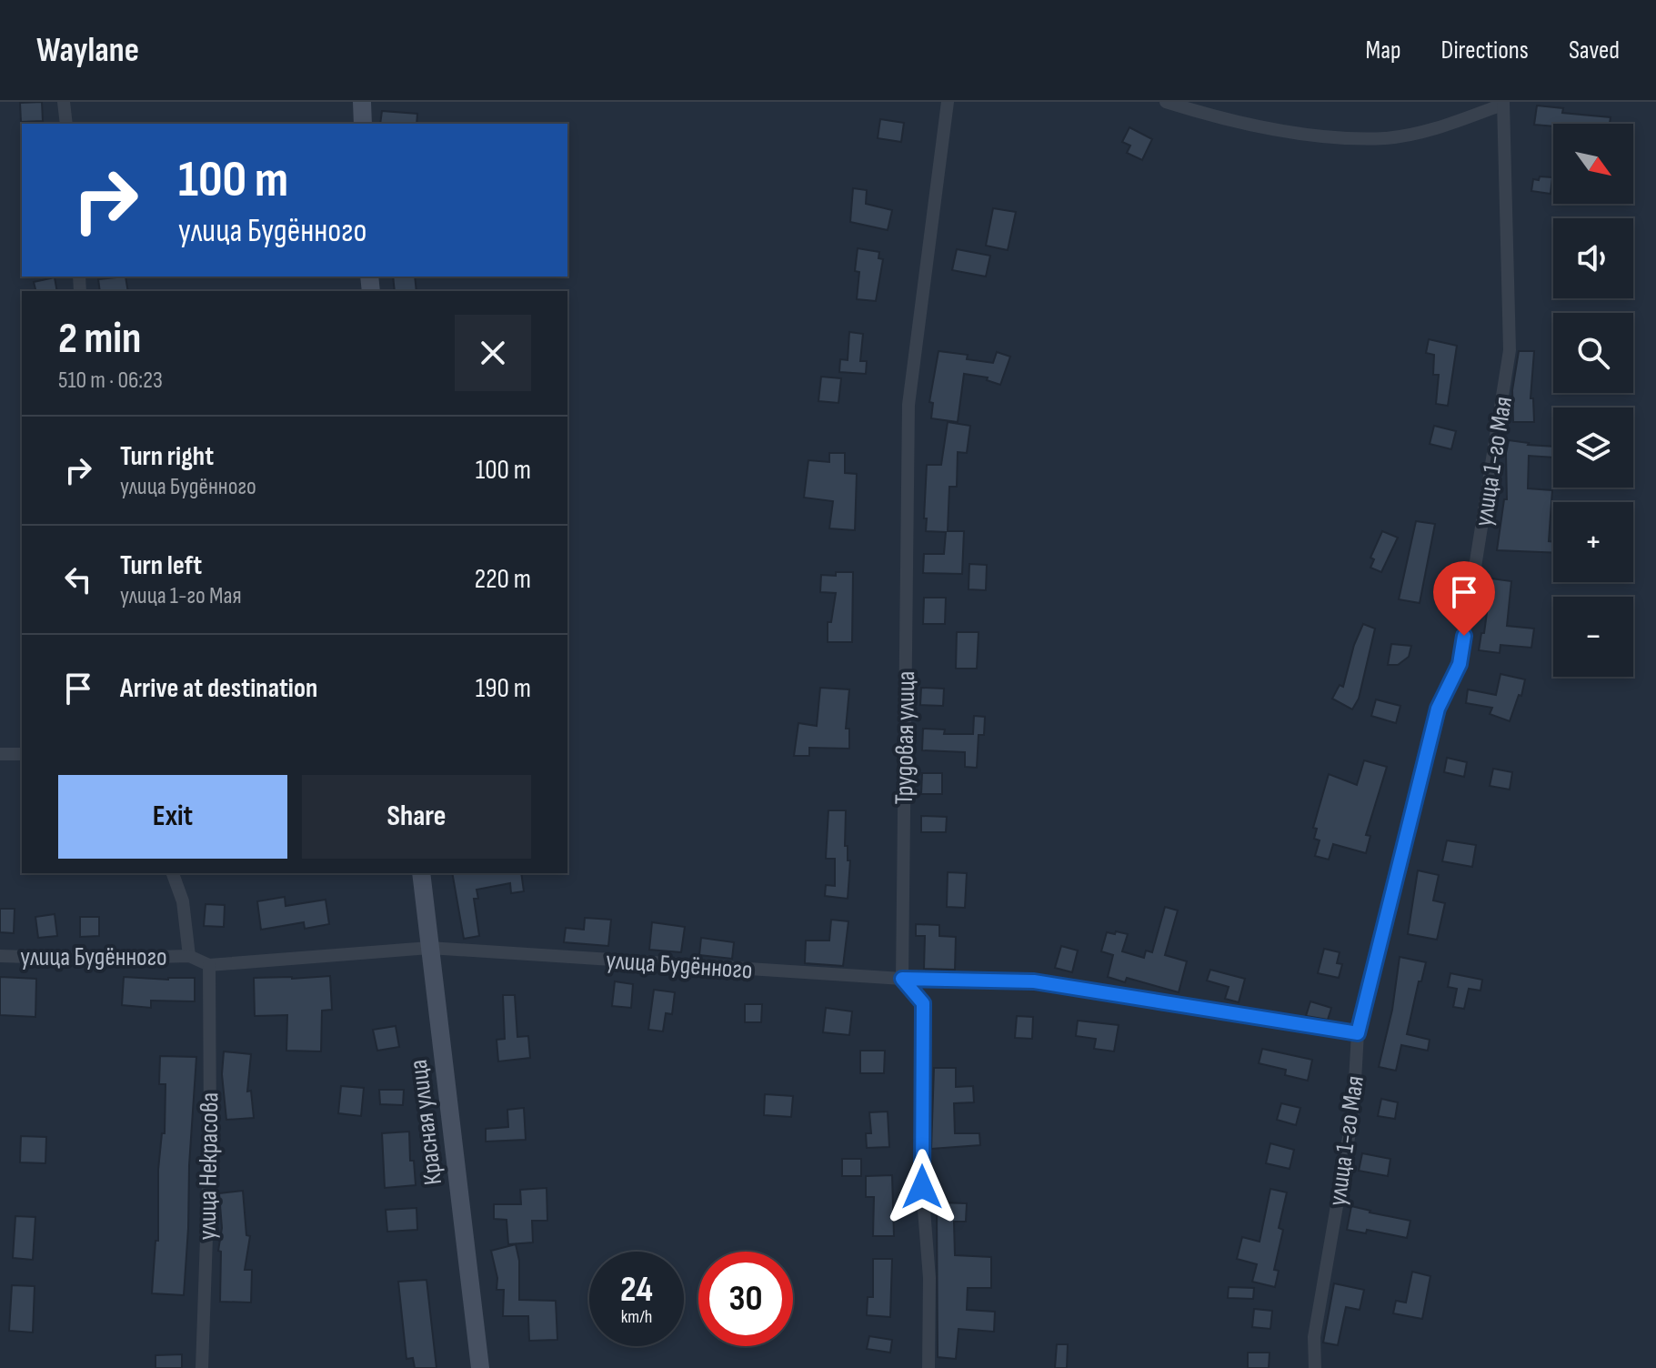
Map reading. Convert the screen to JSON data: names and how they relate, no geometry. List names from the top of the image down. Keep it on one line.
{"streets":{"main road":["Красная улица"],"street":["улица 1-го Мая","Трудовая улица","улица Будённого","улица Некрасова"]},"crossings":[["улица 1-го Мая","улица Будённого"],["Трудовая улица","улица Будённого"],["улица Будённого","Красная улица"],["улица Будённого","улица Некрасова"]],"north":"bottom right","page":{"header":"Waylane","nav":["Map","Directions","Saved"],"map_buttons":["+","−"],"turn":["100 m","улица Будённого"],"heading":["2 min","510 m · 06:23"],"list":[{"name":"Turn right","note":"улица Будённого","value":"100 m"},{"name":"Turn left","note":"улица 1-го Мая","value":"220 m"},{"name":"Arrive at destination","value":"190 m"}],"buttons":["Exit","Share"],"speed":"24 km/h","limit":"30"}}
